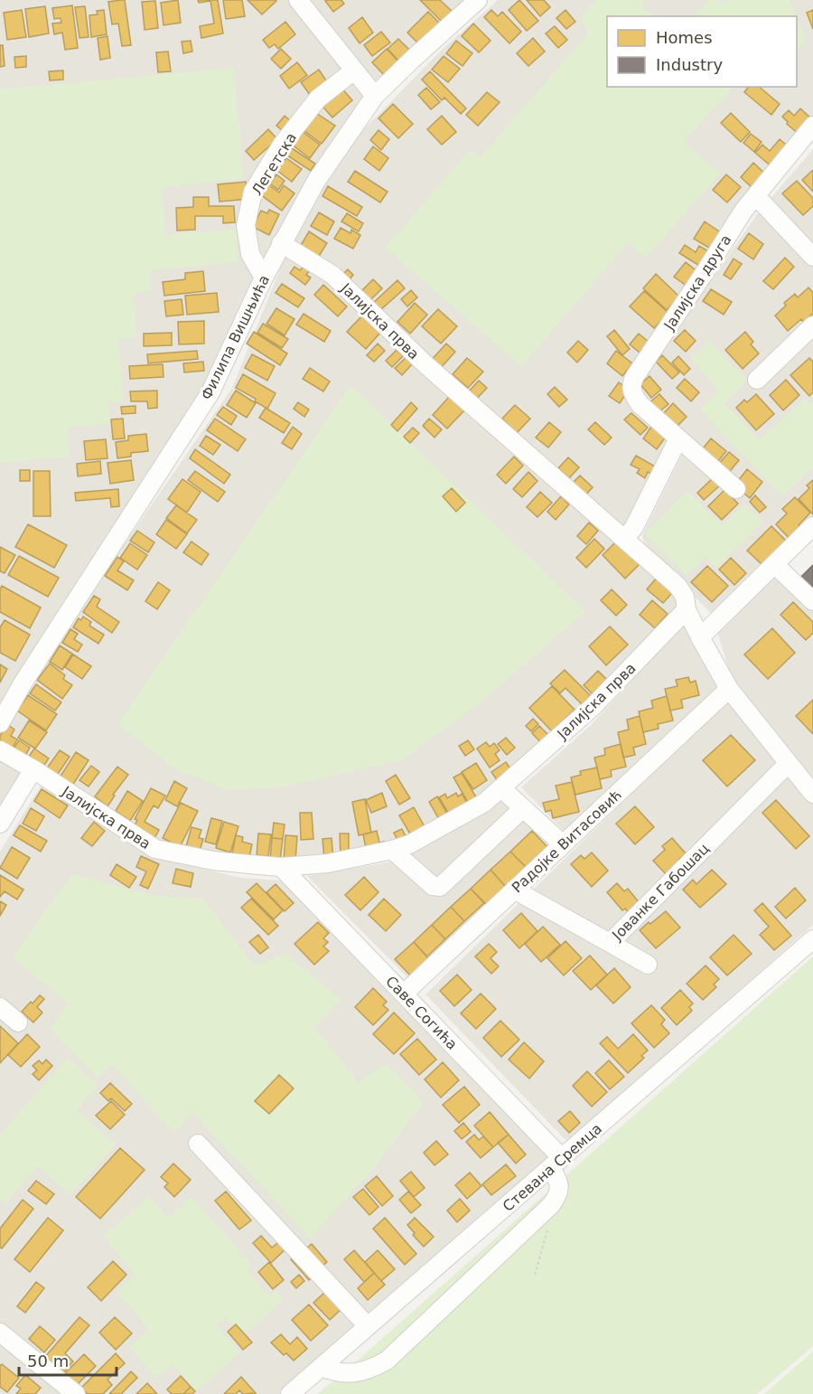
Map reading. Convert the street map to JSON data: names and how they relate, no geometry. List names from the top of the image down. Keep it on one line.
{"streets":{"street":["Легетска","Јалијска друга","Јалијска прва","Филипа Вишњића","Радојке Витасовић","Јованке Габошац","Саве Согића","Стевана Сремца"]},"crossings":[["Легетска","Филипа Вишњића"],["Јалијска прва","Филипа Вишњића"],["Јалијска прва","Саве Согића"],["Радојке Витасовић","Јованке Габошац"],["Радојке Витасовић","Саве Согића"],["Саве Согића","Стевана Сремца"]],"legend":["Homes","Industry"],"scale_bar":"50 m"}
